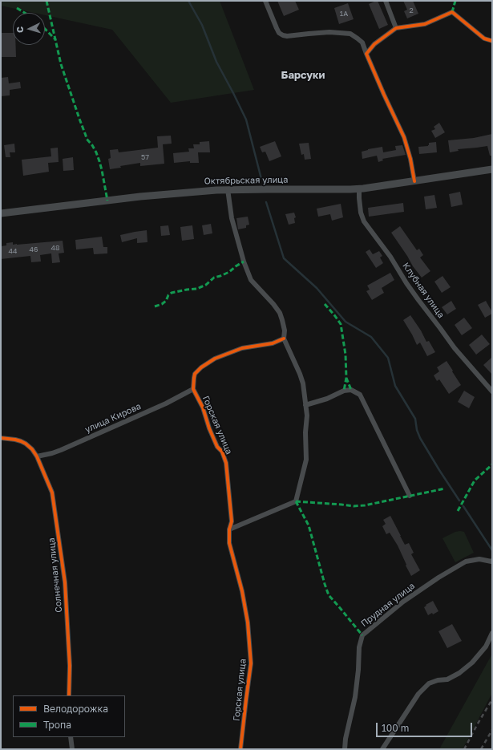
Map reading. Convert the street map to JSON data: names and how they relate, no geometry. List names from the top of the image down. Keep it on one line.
{"streets":{"main road":["Октябрьская улица"],"street":["Клубная улица","улица Кирова","Горская улица","Солнечная улица","Прудная улица"]},"crossings":[["Октябрьская улица","Клубная улица"],["улица Кирова","Горская улица"],["улица Кирова","Солнечная улица"]],"districts":["Барсуки"],"house_numbers":["2","1А","57","48","46","44"],"legend":["Велодорожка","Тропа"],"scale_bar":"100 m","north":"left"}
